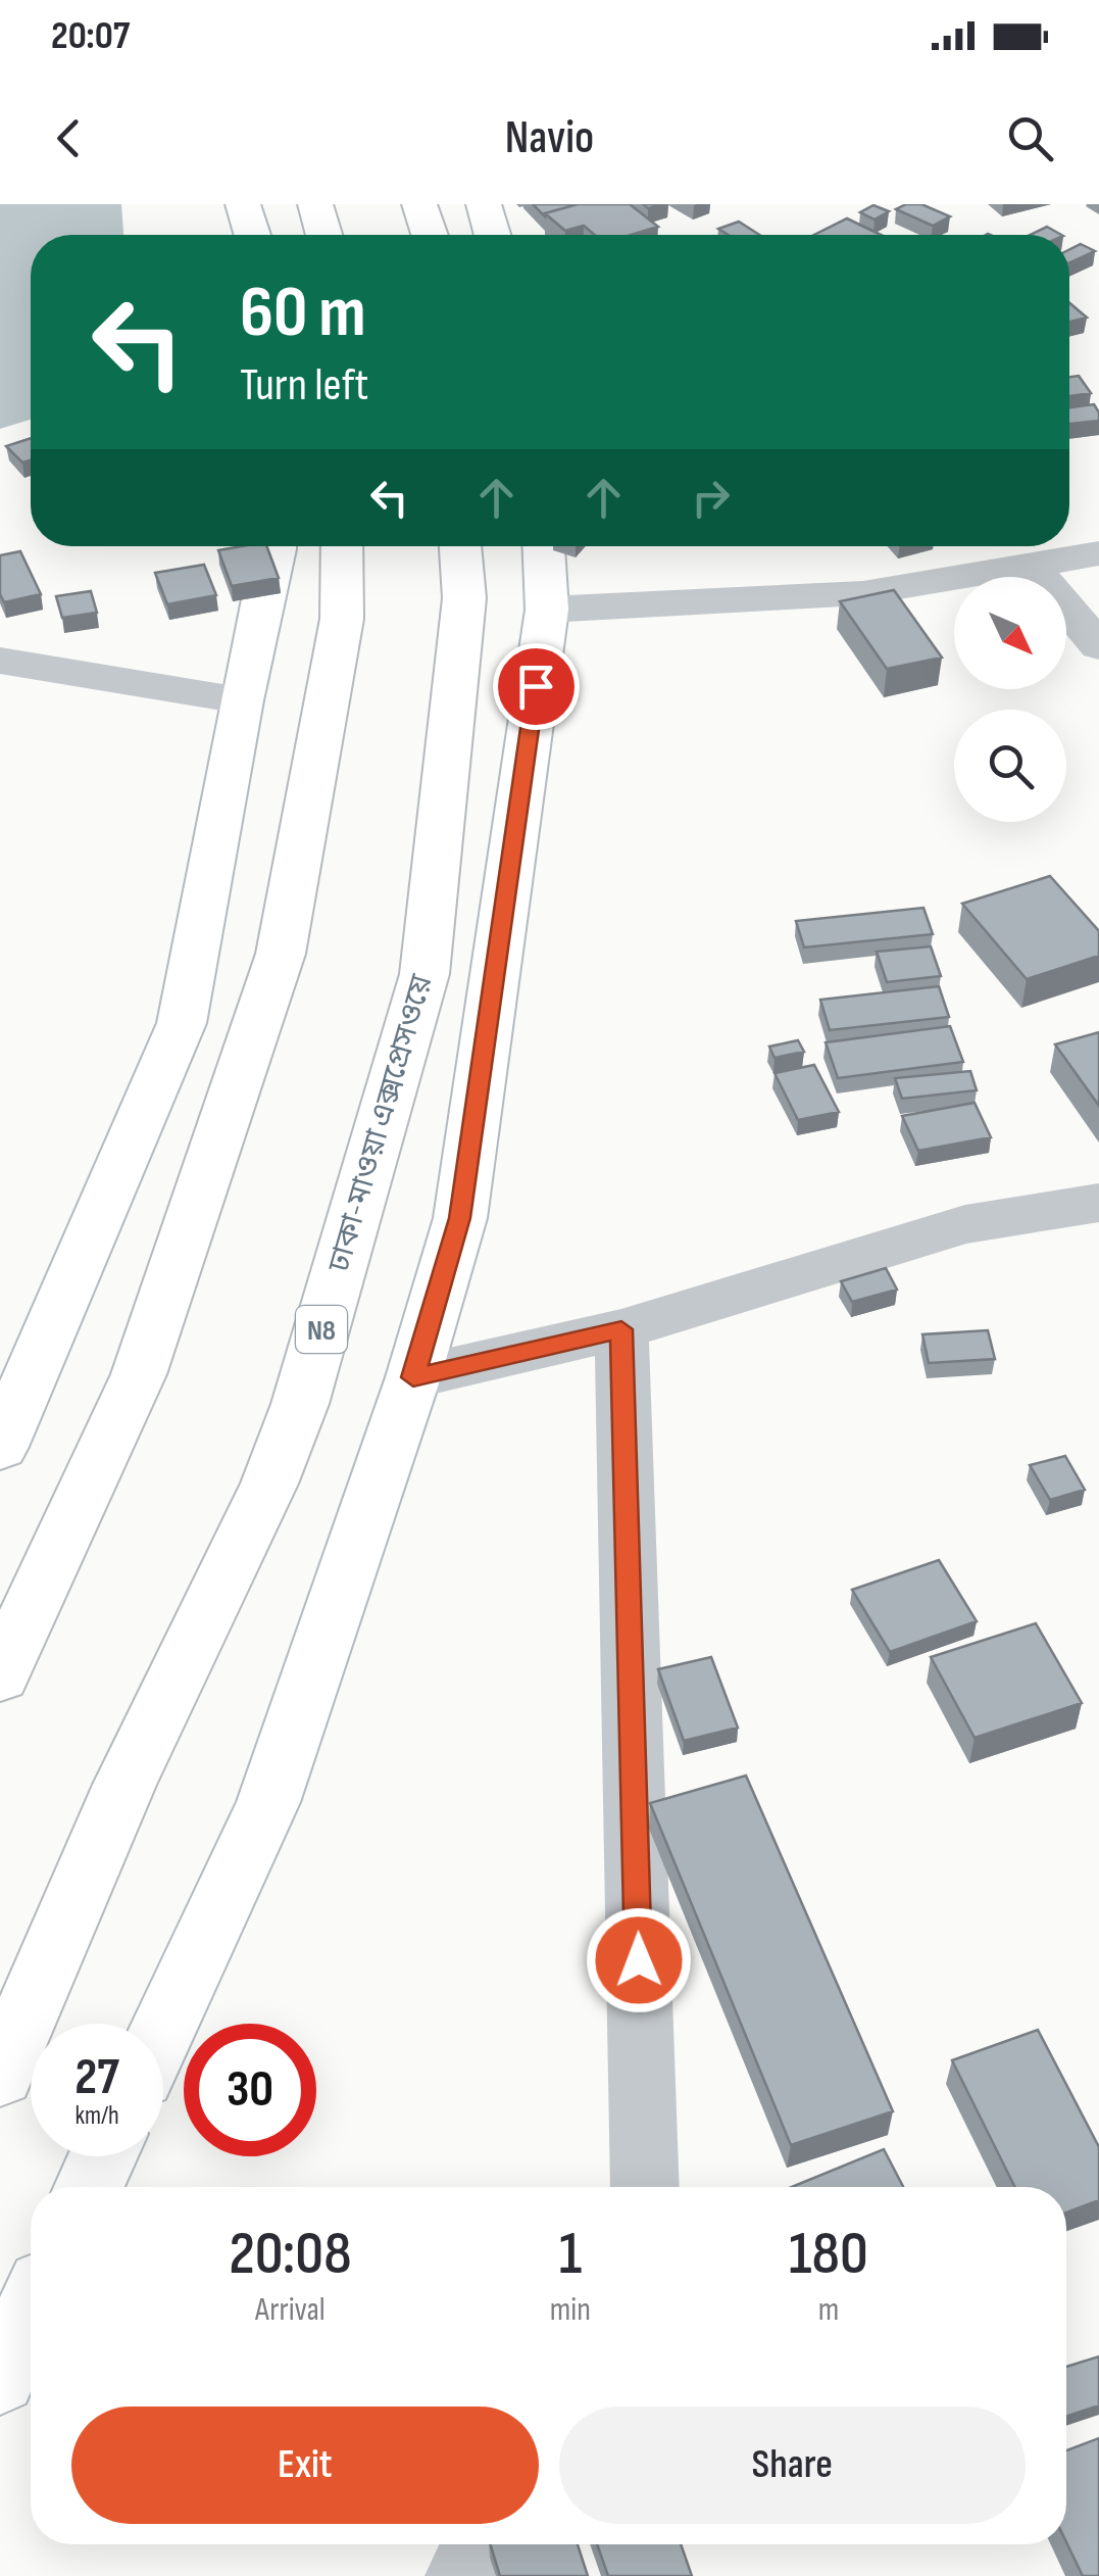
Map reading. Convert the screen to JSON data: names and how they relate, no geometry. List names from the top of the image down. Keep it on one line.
{"streets":{"main road":["ঢাকা-মাওয়া এক্সপ্রেসওয়ে","N8"]},"north":"bottom right","page":{"status":"20:07","header":"Navio","turn":["60 m","Turn left"],"speed":"27 km/h","limit":"30","eta":["20:08","Arrival","1","min","180","m"],"buttons":["Exit","Share"]}}
